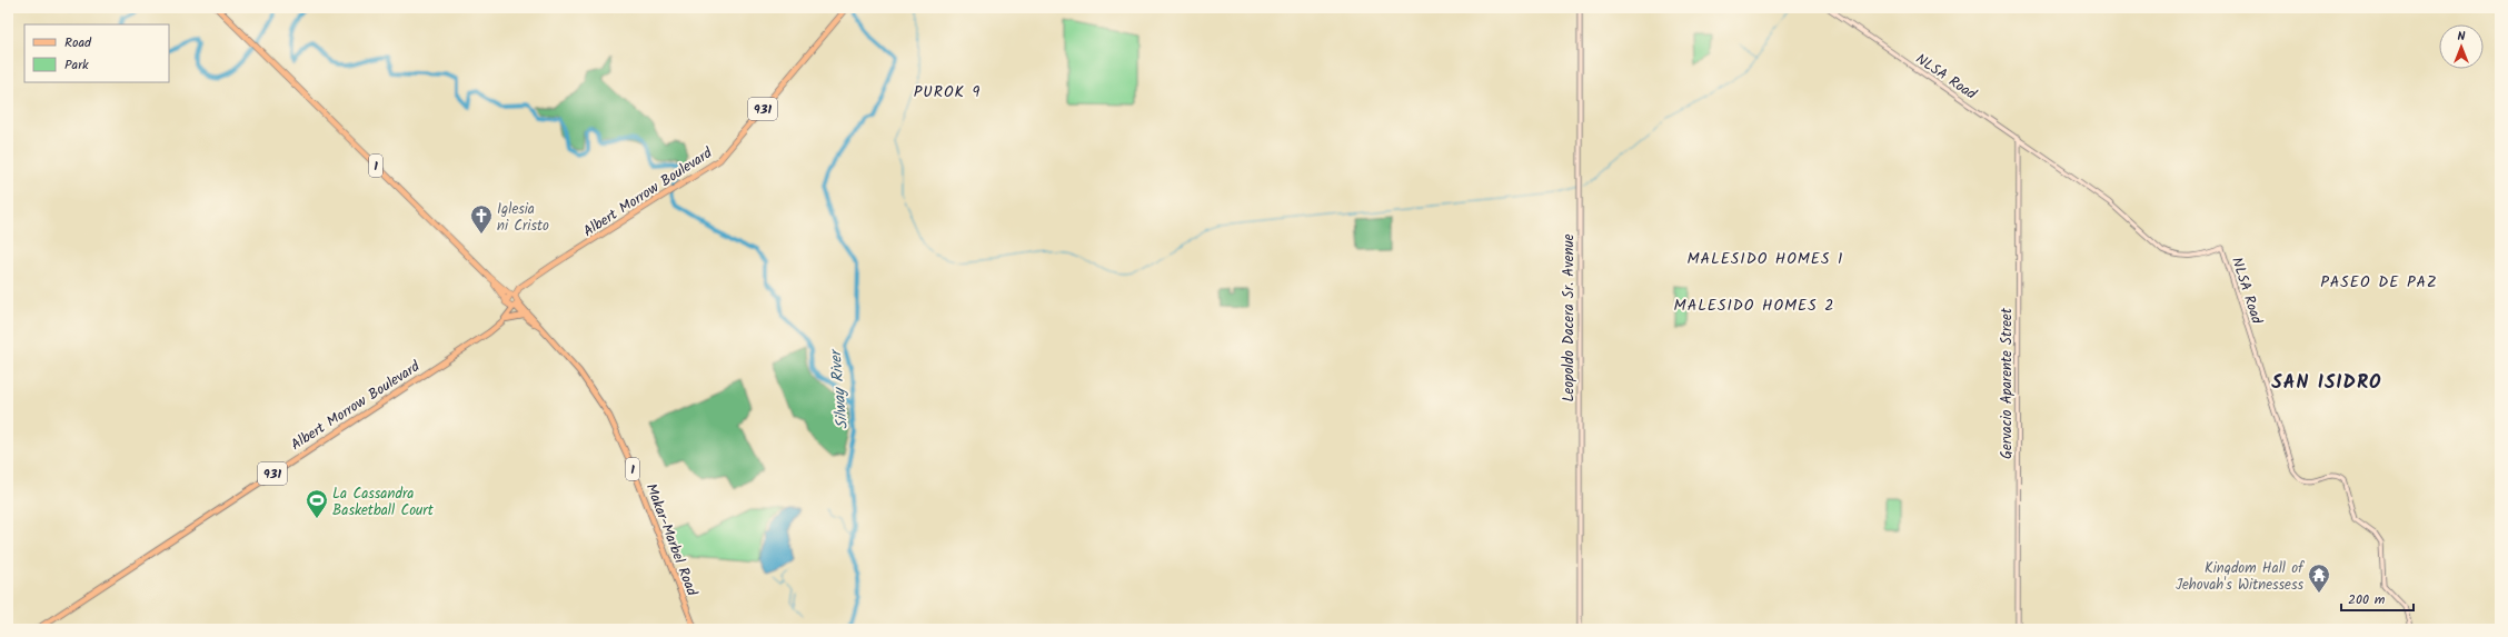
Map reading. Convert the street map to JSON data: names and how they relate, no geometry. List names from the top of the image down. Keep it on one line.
{"streets":{"highway":["931","1","Albert Morrow Boulevard"],"main road":["NLSA Road","Leopoldo Dacera Sr. Avenue","Gervacio Aparente Street","Makar-Marbel Road"]},"crossings":[["NLSA Road","Gervacio Aparente Street"],["1","Albert Morrow Boulevard"],["1","Makar-Marbel Road"],["Albert Morrow Boulevard","Makar-Marbel Road"]],"districts":["PUROK 9","MALESIDO HOMES 1","PASEO DE PAZ","MALESIDO HOMES 2","SAN ISIDRO"],"water":["Silway River"],"places":{"church":["Iglesia ni Cristo"],"sports":["La Cassandra Basketball Court"],"temple":["Kingdom Hall of Jehovah's Witnessess"]},"legend":["Road","Park"],"scale_bar":"200 m","north":"top"}
